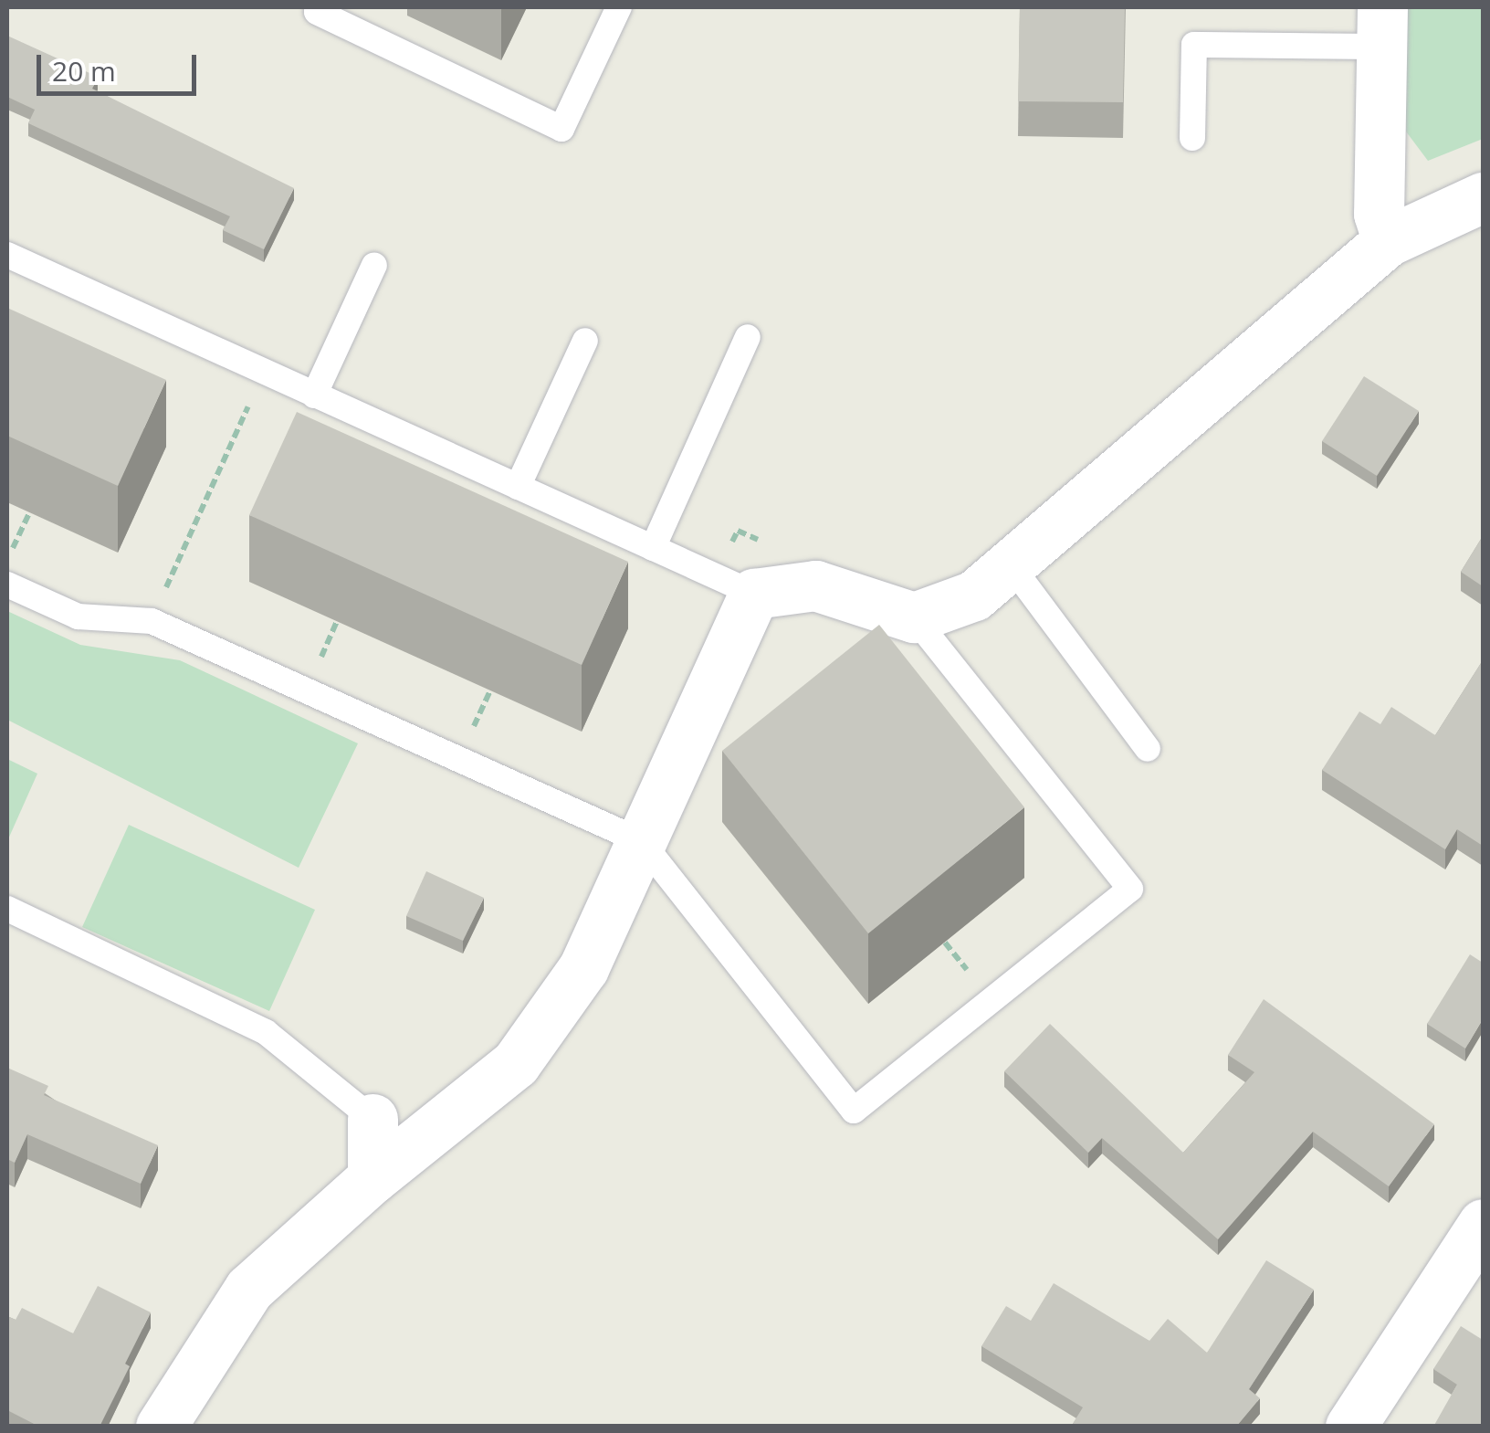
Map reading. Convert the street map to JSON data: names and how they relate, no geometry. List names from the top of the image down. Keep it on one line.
{"scale_bar":"20 m"}
